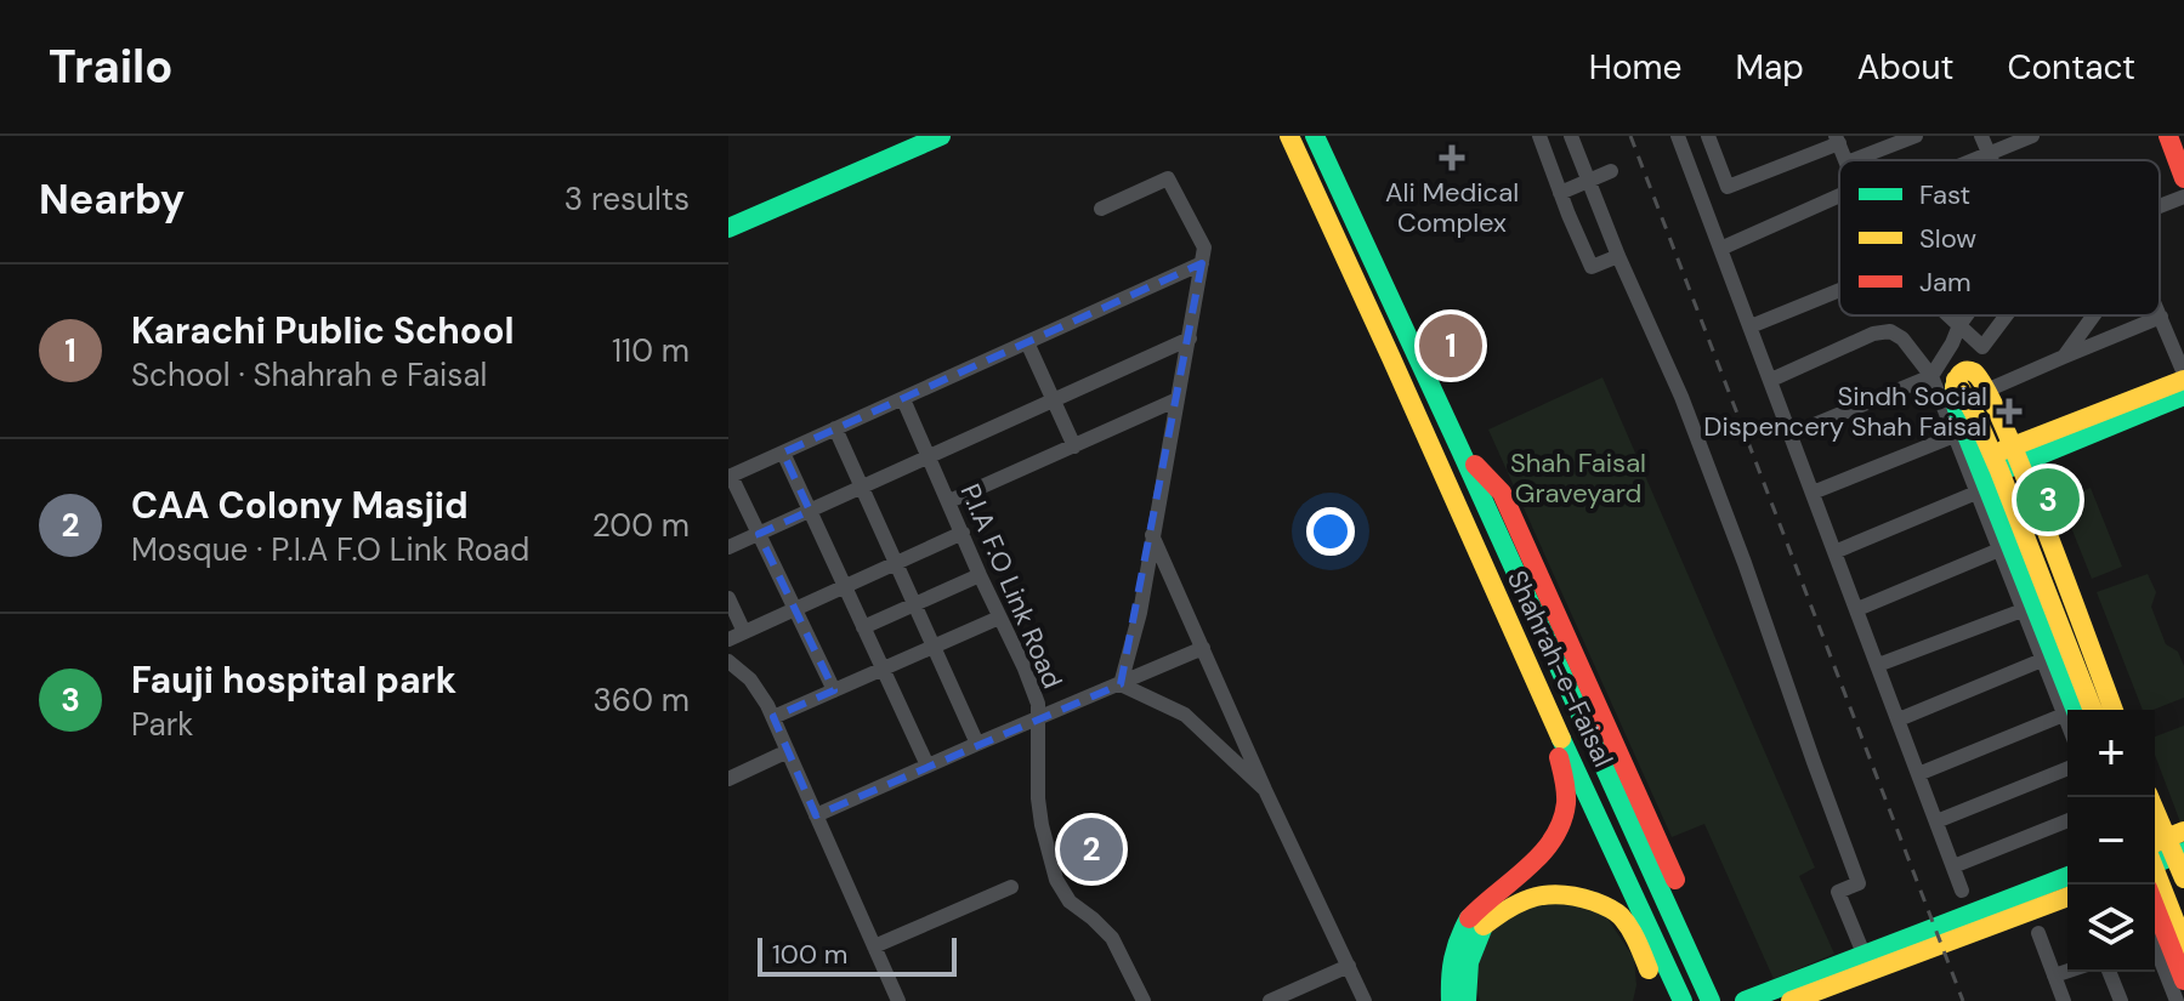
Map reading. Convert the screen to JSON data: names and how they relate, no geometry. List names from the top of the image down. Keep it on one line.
{"streets":{"main road":["Shahrah-e-Faisal"],"street":["P.I.A F.O Link Road"]},"parks":["Shah Faisal Graveyard"],"places":{"health":["Ali Medical Complex","Sindh Social Dispencery Shah Faisal"]},"legend":["Fast","Slow","Jam"],"scale_bar":"100 m","page":{"header":"Trailo","nav":["Home","Map","About","Contact"],"heading":["Nearby","3 results"],"list":[{"mark":"1","name":"Karachi Public School","note":"School · Shahrah e Faisal","value":"110 m"},{"mark":"2","name":"CAA Colony Masjid","note":"Mosque · P.I.A F.O Link Road","value":"200 m"},{"mark":"3","name":"Fauji hospital park","note":"Park","value":"360 m"}],"pins":["1","3","2"],"map_buttons":["+","−"],"scale":"100 m"}}
